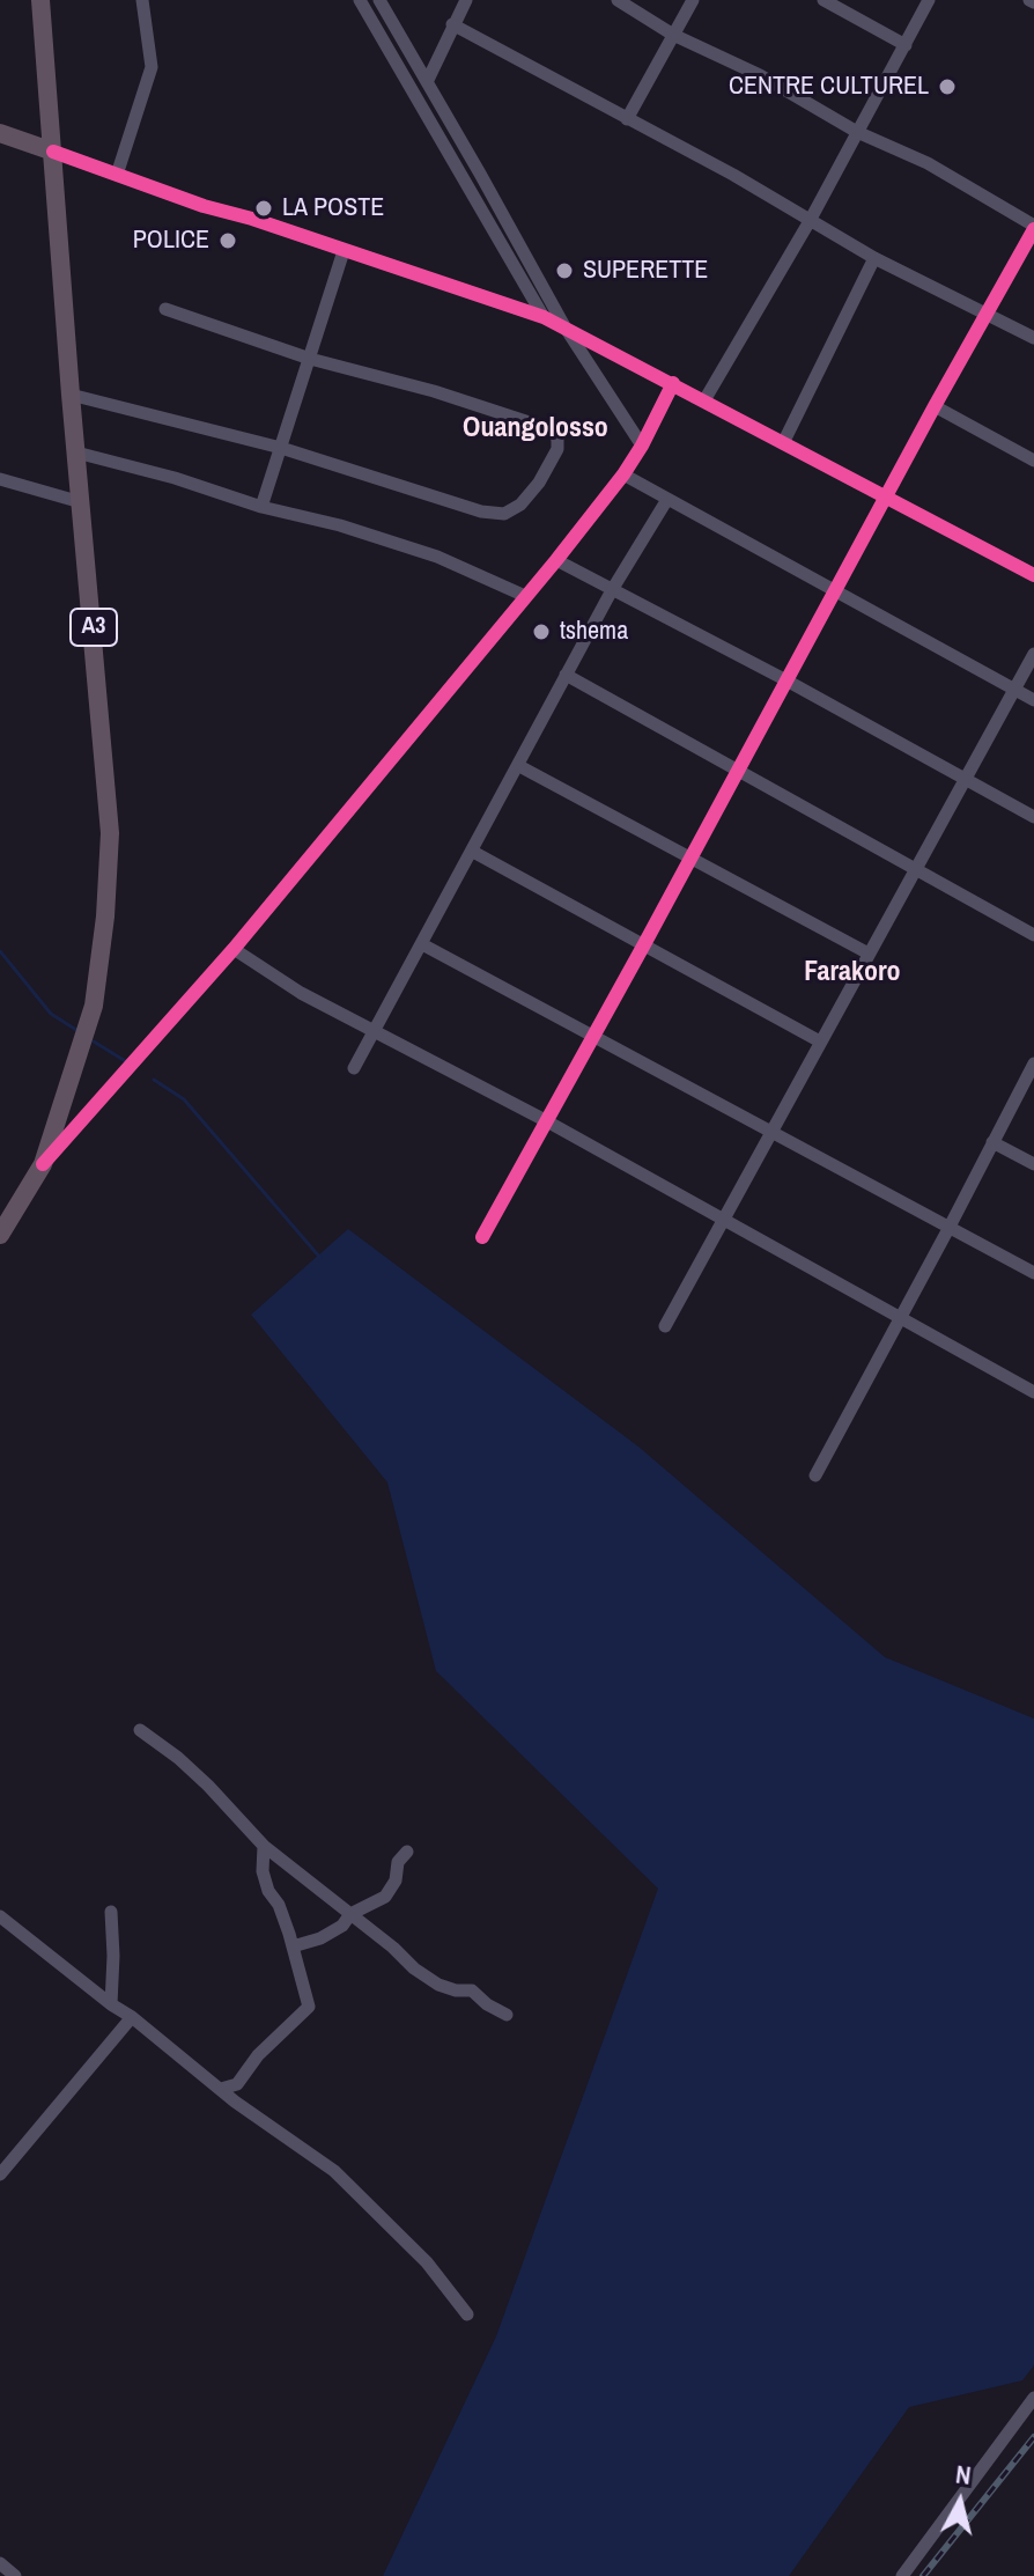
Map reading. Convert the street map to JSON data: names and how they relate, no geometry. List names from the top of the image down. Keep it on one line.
{"streets":{"highway":["A3"]},"districts":["Ouangolosso","Farakoro"],"places":["CENTRE CULTUREL","LA POSTE","POLICE","SUPERETTE","tshema"],"north":"top"}
